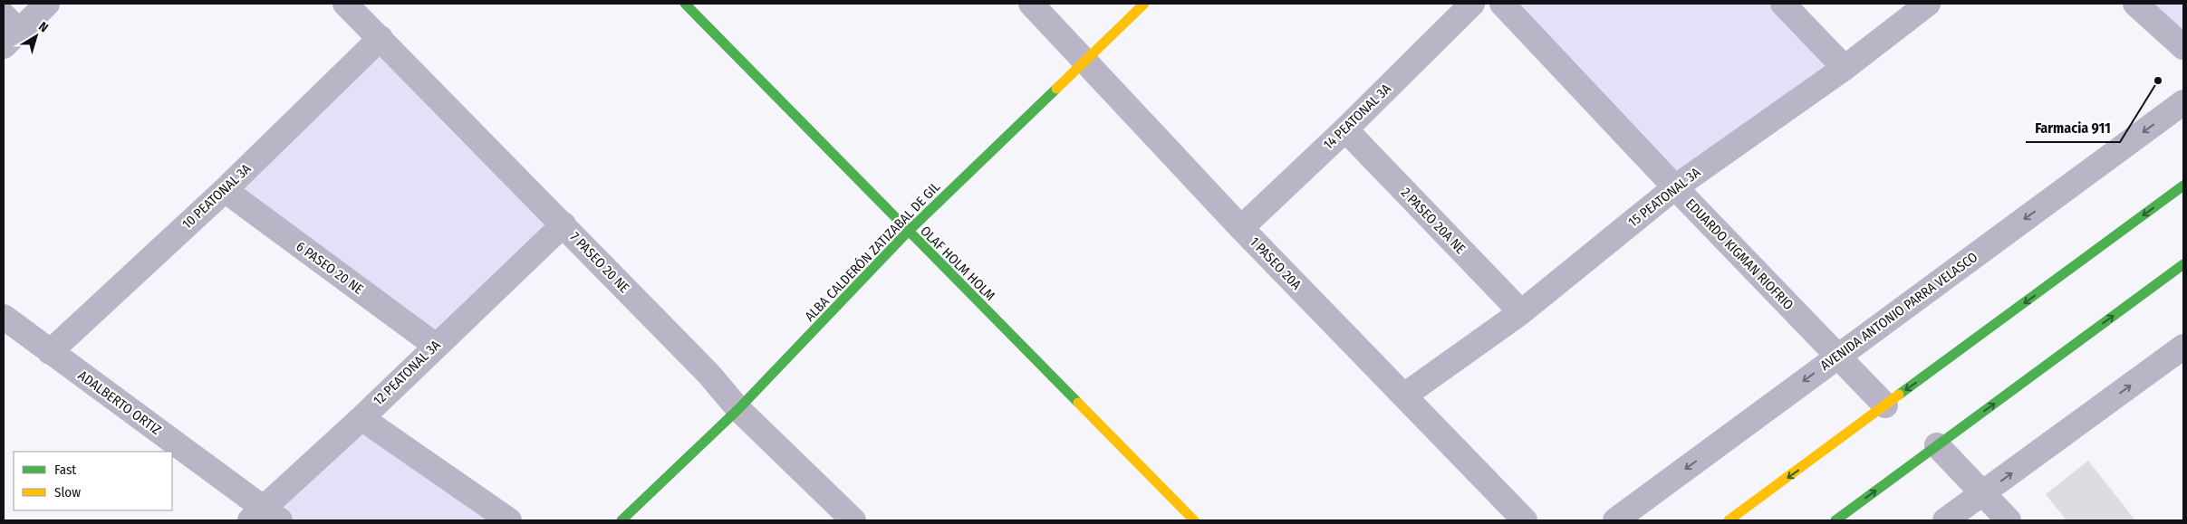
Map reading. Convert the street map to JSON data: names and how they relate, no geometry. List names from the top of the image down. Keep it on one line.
{"streets":{"street":["14 PEATONAL 3A","10 PEATONAL 3A","15 PEATONAL 3A","2 PASEO 20A NE","ALBA CALDERÓN ZATIZABAL DE GIL","EDUARDO KIGMAN RIOFRIO","7 PASEO 20 NE","OLAF HOLM HOLM","1 PASEO 20A","6 PASEO 20 NE","AVENIDA ANTONIO PARRA VELASCO","12 PEATONAL 3A","ADALBERTO ORTIZ"]},"crossings":[["14 PEATONAL 3A","2 PASEO 20A NE"],["14 PEATONAL 3A","1 PASEO 20A"],["10 PEATONAL 3A","7 PASEO 20 NE"],["10 PEATONAL 3A","6 PASEO 20 NE"],["10 PEATONAL 3A","ADALBERTO ORTIZ"],["15 PEATONAL 3A","2 PASEO 20A NE"],["15 PEATONAL 3A","EDUARDO KIGMAN RIOFRIO"],["15 PEATONAL 3A","1 PASEO 20A"],["ALBA CALDERÓN ZATIZABAL DE GIL","7 PASEO 20 NE"],["ALBA CALDERÓN ZATIZABAL DE GIL","OLAF HOLM HOLM"],["ALBA CALDERÓN ZATIZABAL DE GIL","1 PASEO 20A"],["EDUARDO KIGMAN RIOFRIO","AVENIDA ANTONIO PARRA VELASCO"],["7 PASEO 20 NE","12 PEATONAL 3A"],["6 PASEO 20 NE","12 PEATONAL 3A"],["12 PEATONAL 3A","ADALBERTO ORTIZ"]],"places":["Farmacia 911"],"legend":["Fast","Slow"],"north":"top right"}
